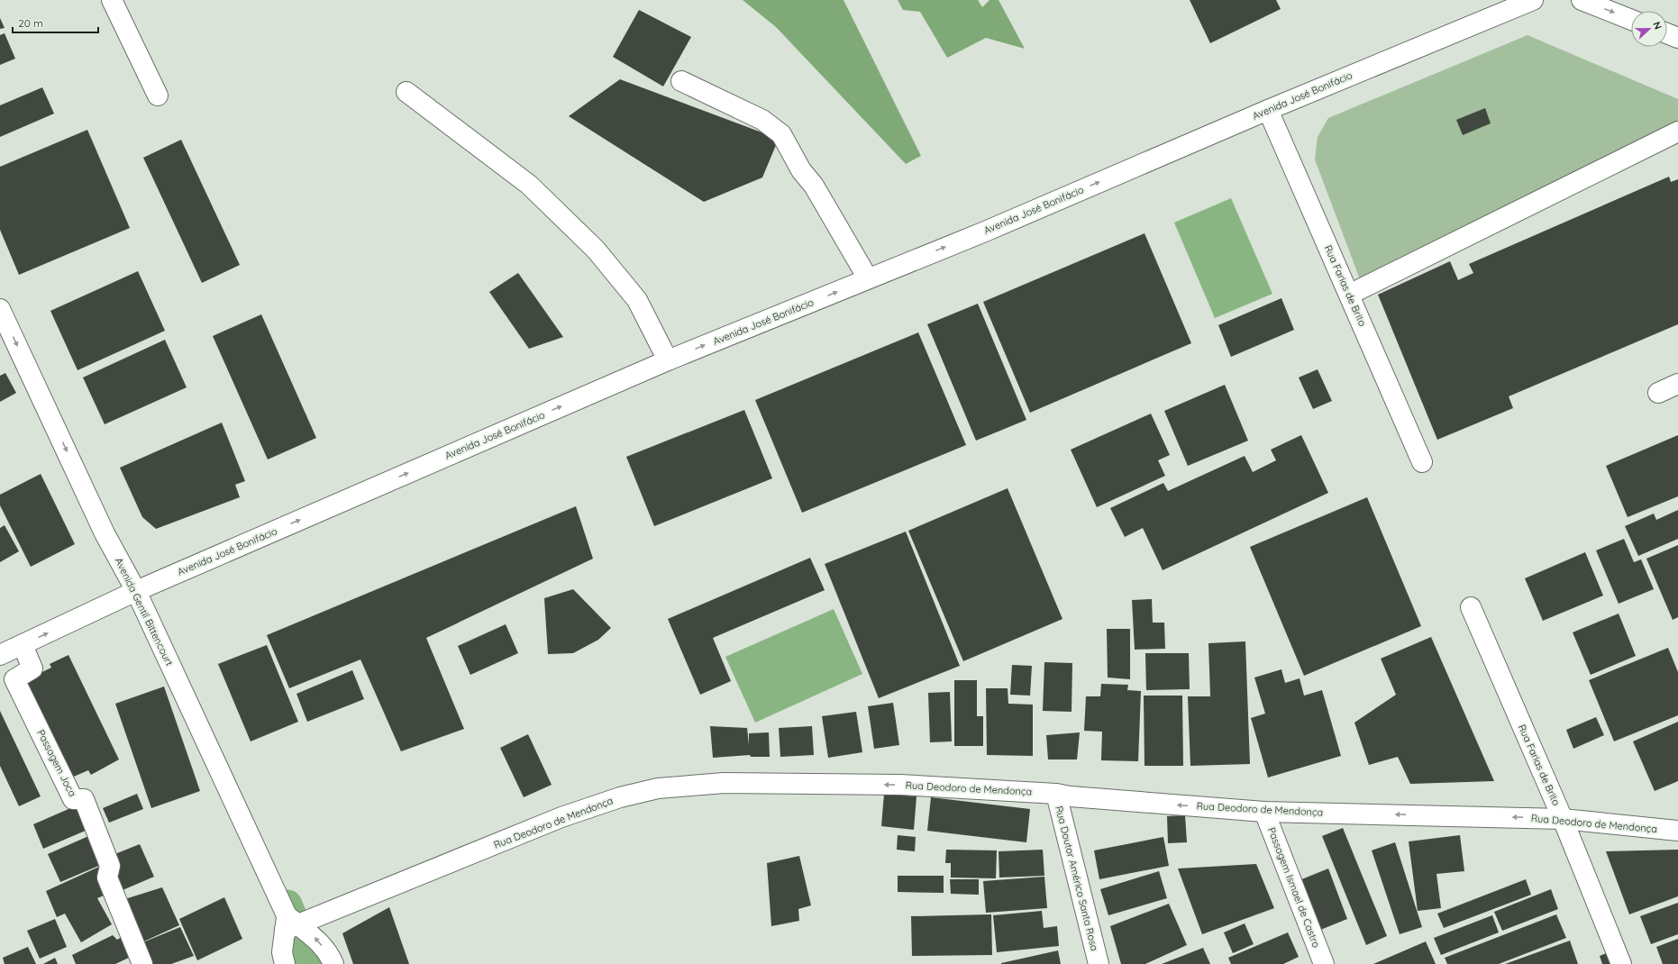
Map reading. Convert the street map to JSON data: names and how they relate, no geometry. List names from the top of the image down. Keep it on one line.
{"streets":{"street":["Avenida José Bonifácio","Rua Farias de Brito","Avenida Gentil Bittencourt","Passagem Joca","Rua Deodoro de Mendonça","Rua Doutor Américo Santa Rosa","Passagem Ismael de Castro"]},"crossings":[["Avenida José Bonifácio","Rua Farias de Brito"],["Avenida José Bonifácio","Avenida Gentil Bittencourt"],["Avenida José Bonifácio","Passagem Joca"],["Rua Farias de Brito","Rua Deodoro de Mendonça"],["Avenida Gentil Bittencourt","Rua Deodoro de Mendonça"],["Rua Deodoro de Mendonça","Rua Doutor Américo Santa Rosa"],["Rua Deodoro de Mendonça","Passagem Ismael de Castro"]],"one_way":["Avenida José Bonifácio","Avenida Gentil Bittencourt","Rua Deodoro de Mendonça"],"scale_bar":"20 m","north":"right"}
